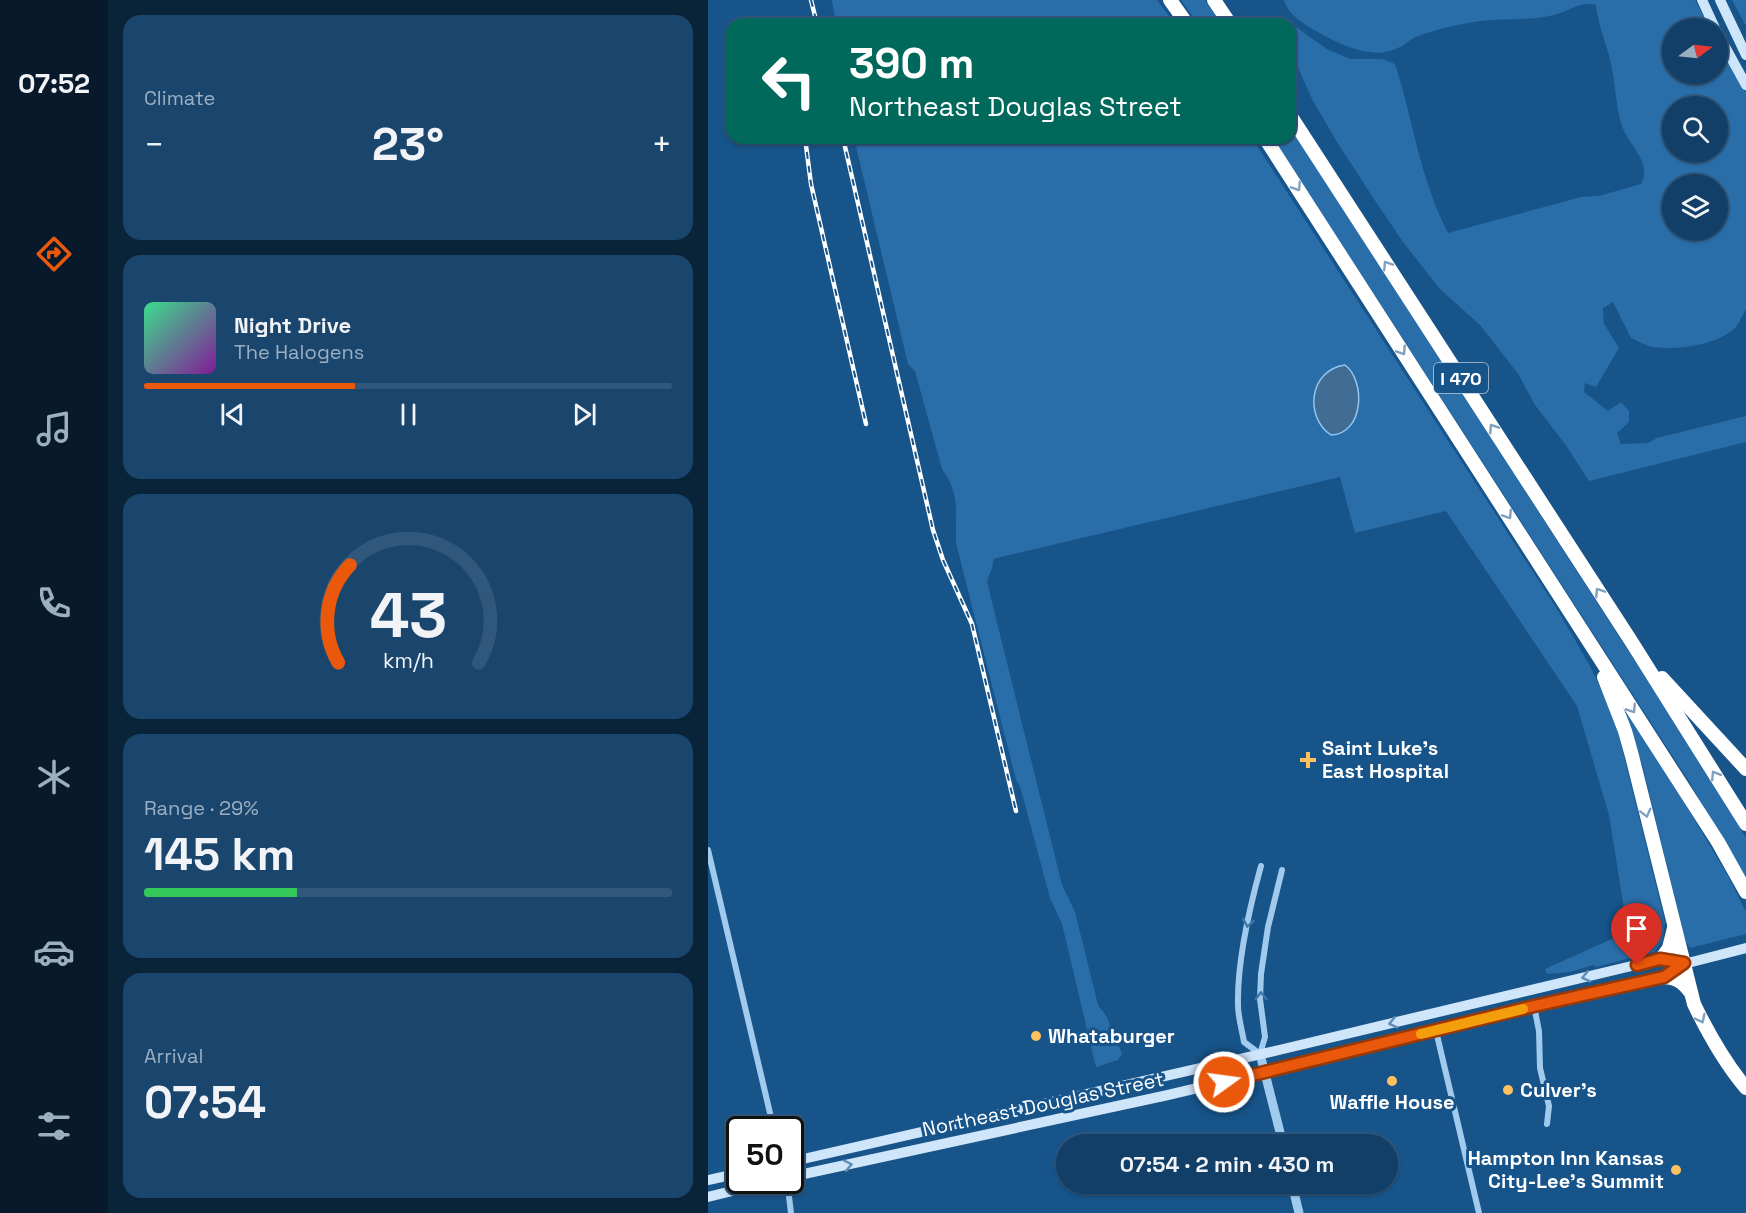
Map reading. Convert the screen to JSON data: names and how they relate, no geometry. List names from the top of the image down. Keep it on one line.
{"streets":{"highway":["I 470"],"main road":["Northeast Douglas Street"]},"places":{"health":["Saint Luke's East Hospital"],"other":["Whataburger","Waffle House","Culver's","Hampton Inn Kansas City-Lee's Summit"]},"north":"right","page":{"tabs":"07:52","tile":["Climate",["Range · 29%","145 km"],["Arrival","07:54"]],"turn":["390 m","Northeast Douglas Street"],"heat":["−","23°","+"],"song":["Night Drive","The Halogens"],"limit":"50","trip":"07:54 · 2 min · 430 m","gauge":["43","km/h"]}}
